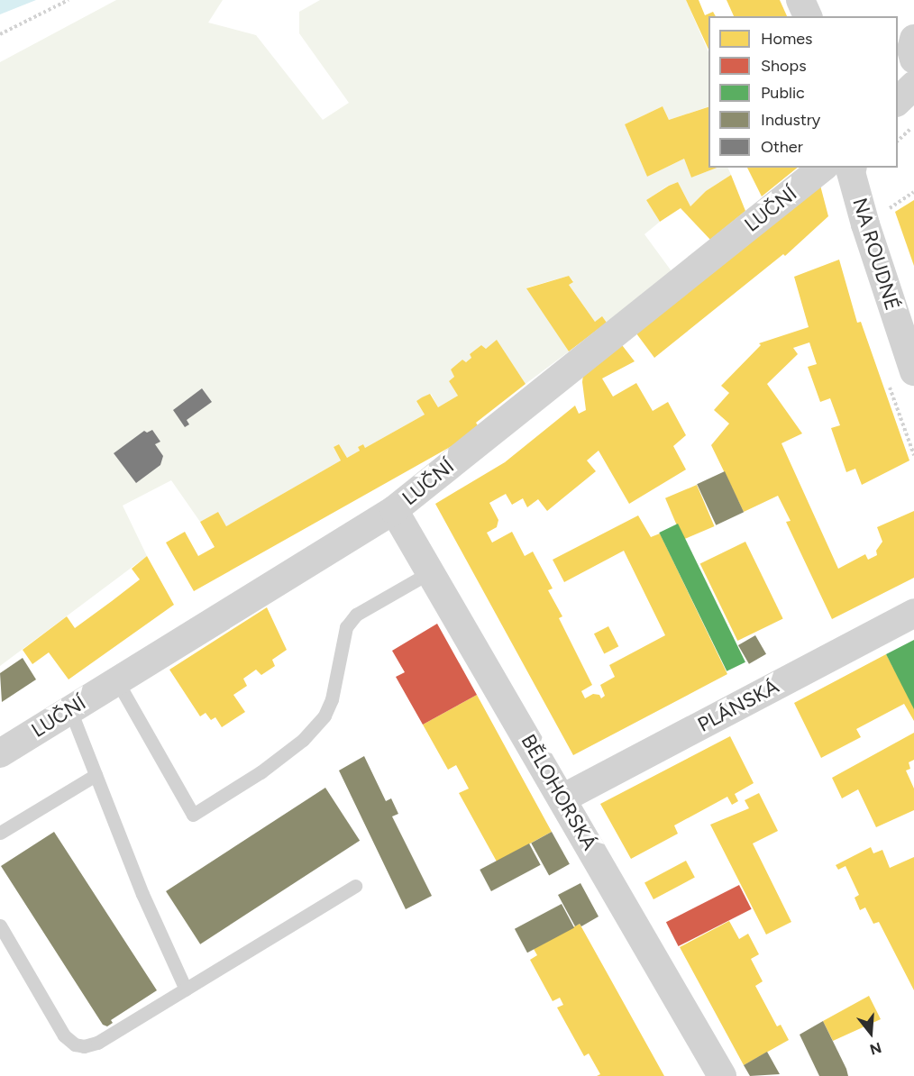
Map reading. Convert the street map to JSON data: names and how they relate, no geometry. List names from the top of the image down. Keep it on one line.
{"streets":{"street":["LUČNÍ","NA ROUDNÉ","PLÁNSKÁ","BĚLOHORSKÁ"]},"crossings":[["LUČNÍ","BĚLOHORSKÁ"],["PLÁNSKÁ","BĚLOHORSKÁ"]],"legend":["Homes","Shops","Public","Industry","Other"],"north":"bottom"}
